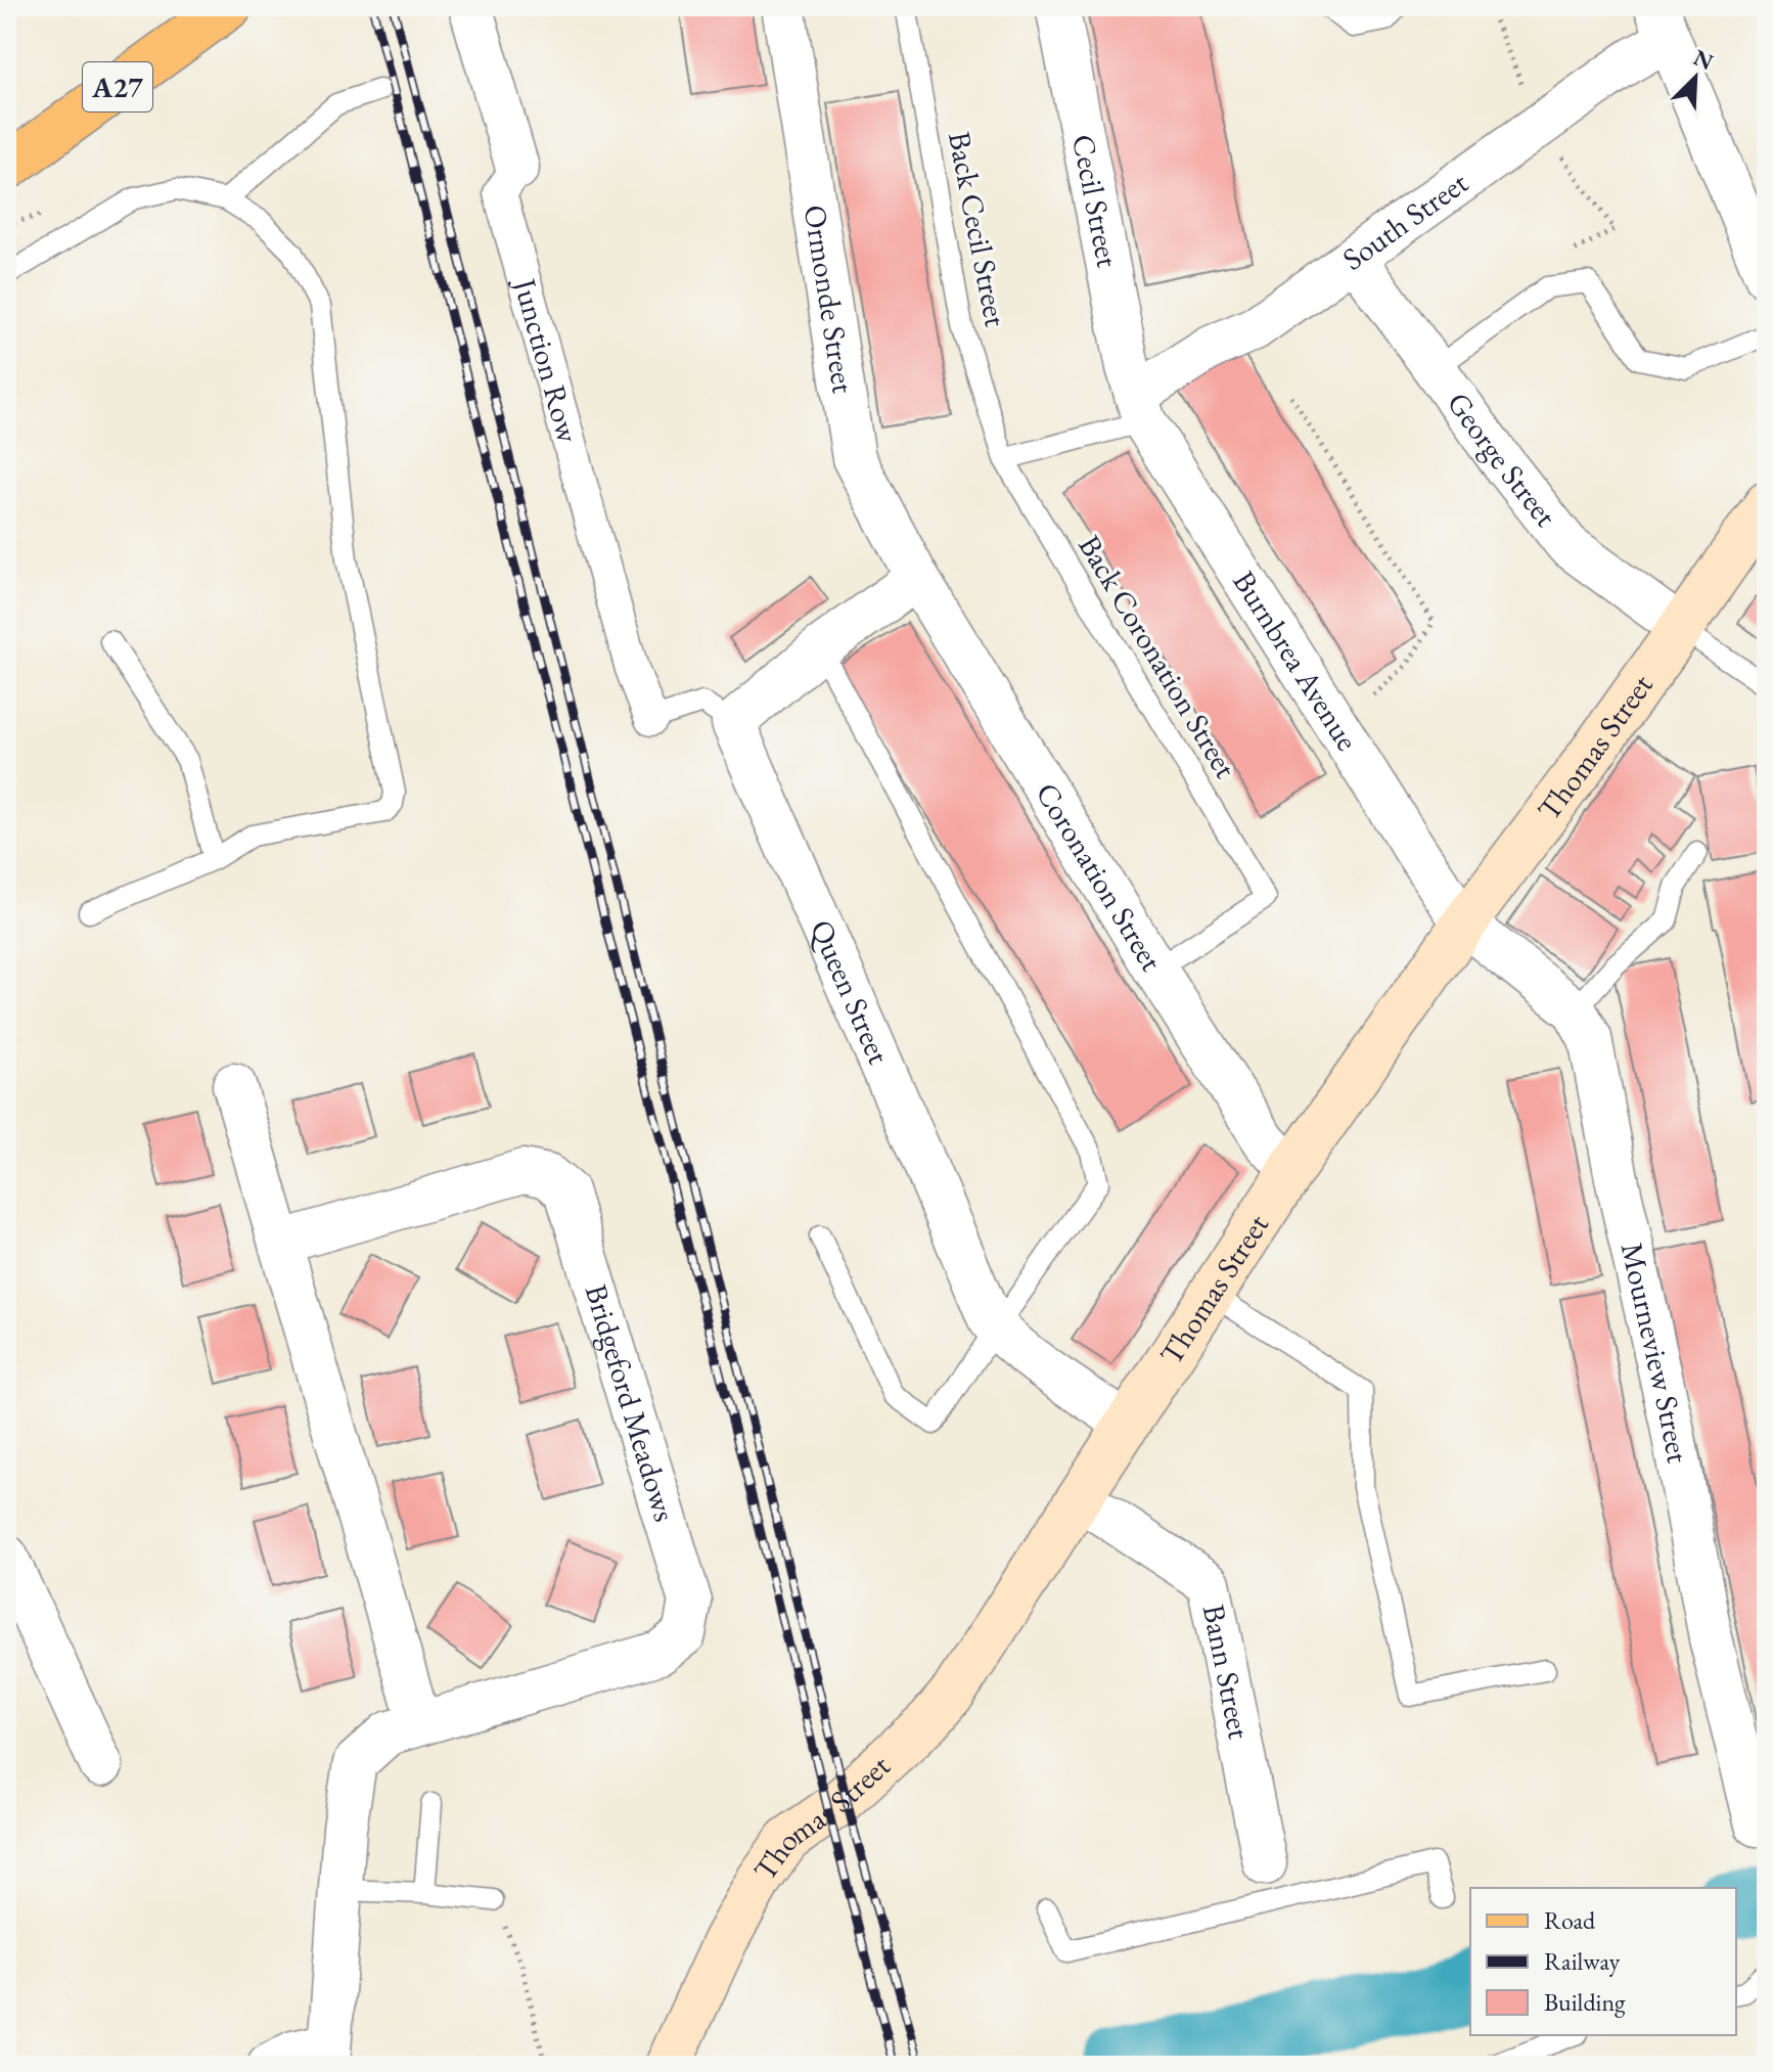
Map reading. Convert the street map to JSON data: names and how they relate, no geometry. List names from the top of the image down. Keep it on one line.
{"streets":{"main road":["A27","Thomas Street"],"street":["Cecil Street","South Street","Ormonde Street","Junction Row","George Street","Burnbrea Avenue","Coronation Street","Queen Street","Mourneview Street","Bridgeford Meadows","Bann Street"],"lane":["Back Cecil Street","Back Coronation Street"]},"crossings":[["Cecil Street","South Street"],["Cecil Street","Burnbrea Avenue"],["South Street","George Street"],["South Street","Burnbrea Avenue"],["Back Cecil Street","Back Coronation Street"],["Ormonde Street","Coronation Street"],["George Street","Thomas Street"],["Back Coronation Street","Coronation Street"],["Burnbrea Avenue","Thomas Street"],["Burnbrea Avenue","Mourneview Street"],["Thomas Street","Coronation Street"],["Thomas Street","Queen Street"],["Thomas Street","Mourneview Street"],["Thomas Street","Bann Street"]],"legend":["Road","Railway","Building"],"north":"top right"}
